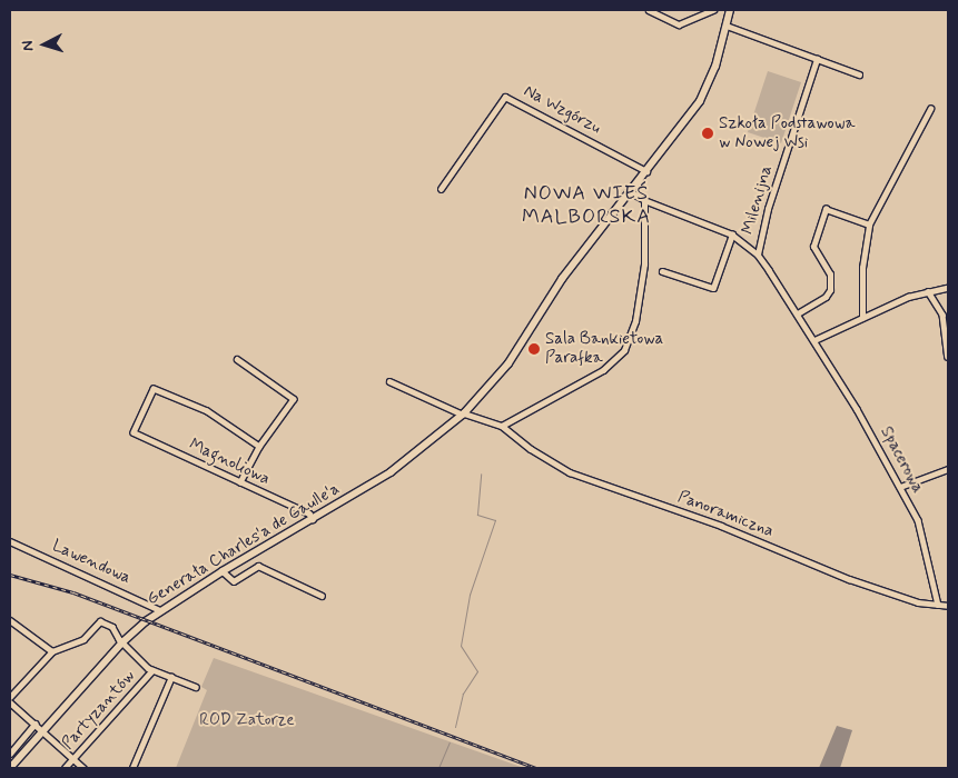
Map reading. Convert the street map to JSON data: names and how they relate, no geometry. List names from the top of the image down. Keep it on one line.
{"streets":{"main road":["Generała Charles'a de Gaulle'a"],"street":["Na Wzgórzu","Milenijna","Spacerowa","Magnoliowa","Panoramiczna","Lawendowa","Partyzantów"]},"crossings":[["Na Wzgórzu","Generała Charles'a de Gaulle'a"],["Milenijna","Spacerowa"],["Spacerowa","Panoramiczna"],["Spacerowa","Generała Charles'a de Gaulle'a"],["Magnoliowa","Generała Charles'a de Gaulle'a"],["Generała Charles'a de Gaulle'a","Lawendowa"]],"districts":["NOWA WIEŚ MALBORSKA"],"parks":["ROD Zatorze"],"places":["Szkoła Podstawowa w Nowej Wsi","Sala Bankietowa Parafka"],"north":"left"}
